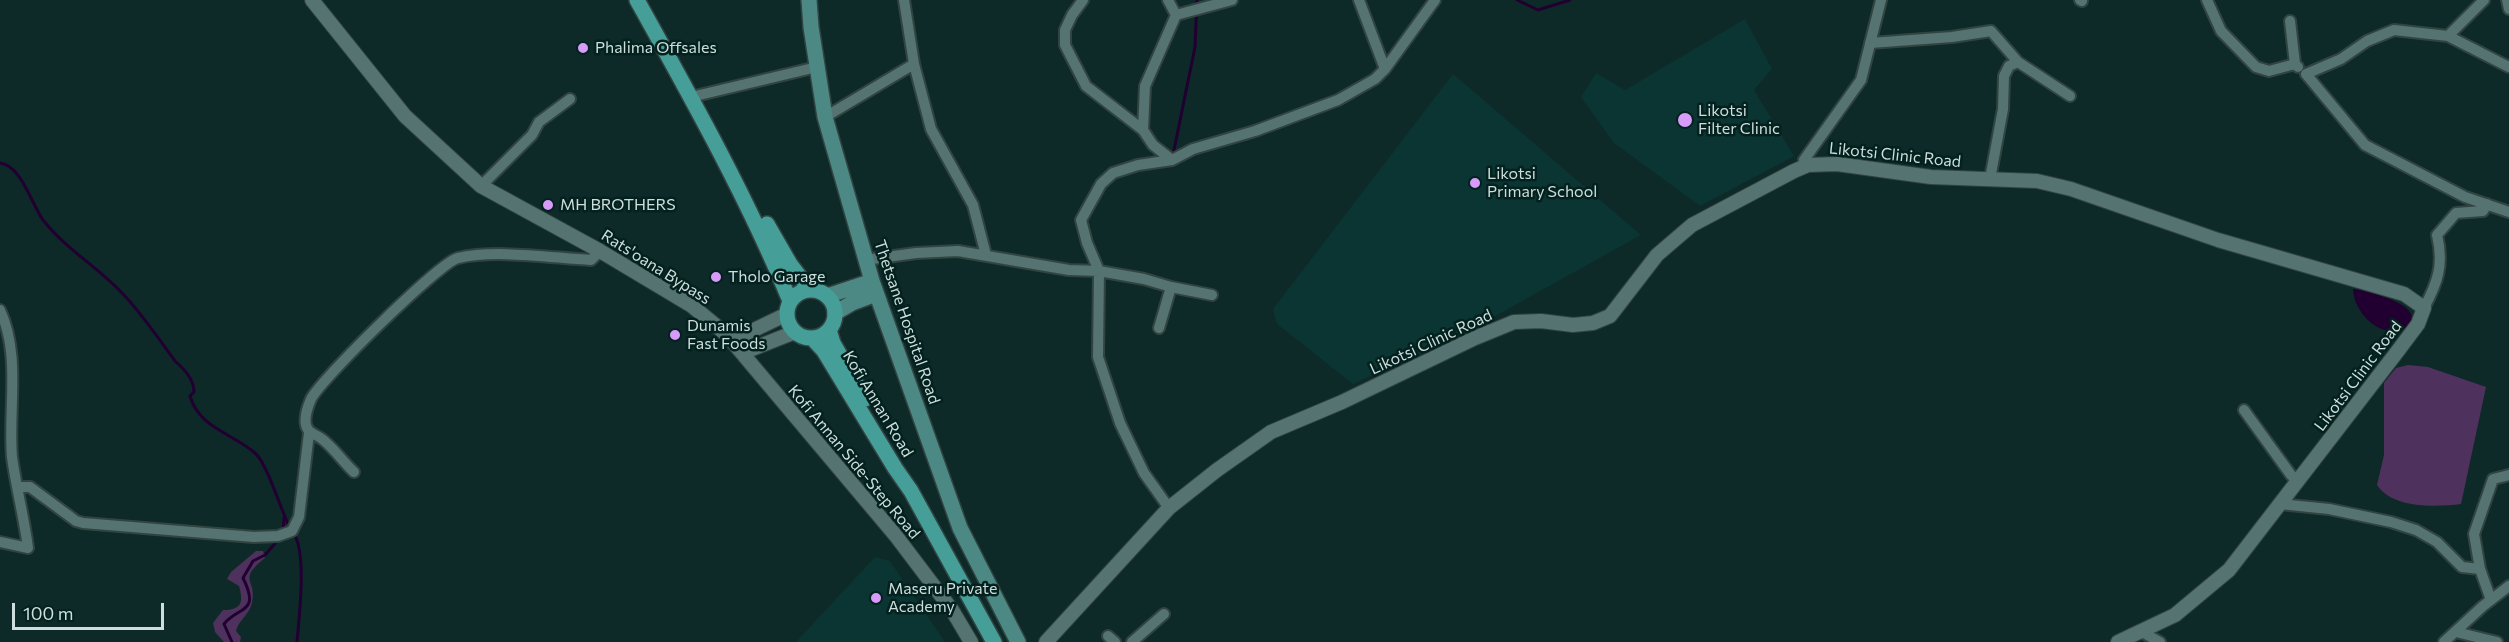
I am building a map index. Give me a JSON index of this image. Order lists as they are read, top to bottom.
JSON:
{
  "streets": {
    "main road": ["Thetsane Hospital Road", "Kofi Annan Road"],
    "street": ["Likotsi Clinic Road", "Rats'oana Bypass", "Kofi Annan Side-Step Road"]
  },
  "crossings": [
    ["Rats'oana Bypass", "Kofi Annan Side-Step Road"]
  ],
  "places": [
    "Phalima Offsales",
    "Likotsi Filter Clinic",
    "Likotsi Primary School",
    "MH BROTHERS",
    "Tholo Garage",
    "Dunamis Fast Foods",
    "Maseru Private Academy"
  ],
  "scale_bar": "100 m"
}
